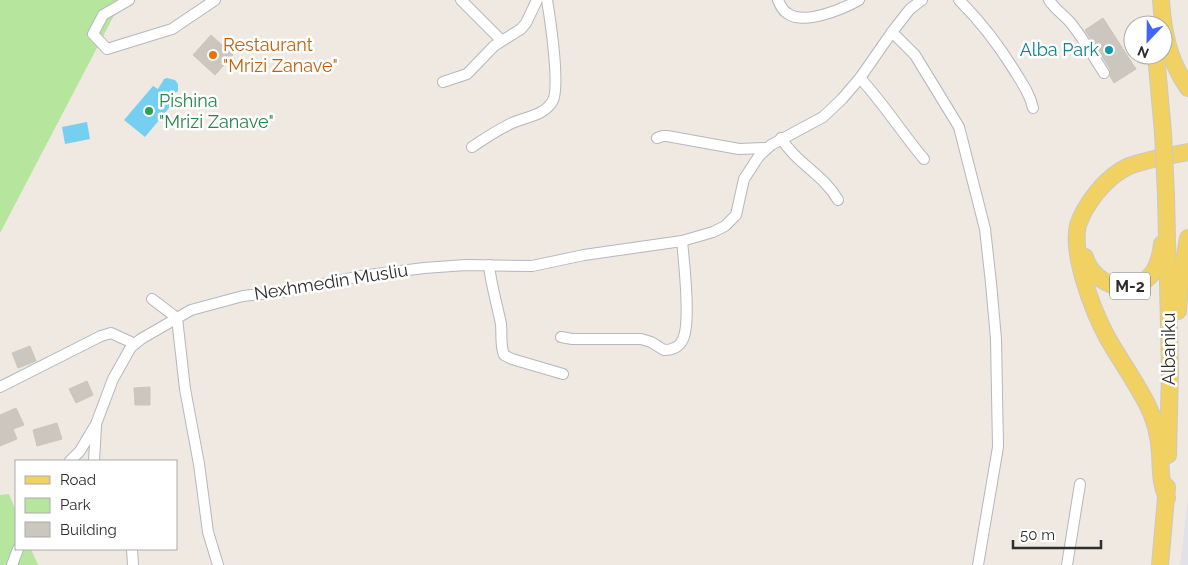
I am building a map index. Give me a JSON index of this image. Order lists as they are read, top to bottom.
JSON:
{
  "streets": {
    "main road": ["M-2", "Albaniku"],
    "street": ["Nexhmedin Musliu"]
  },
  "crossings": [
    ["M-2", "Albaniku"]
  ],
  "places": ["Alba Park", "Restaurant \"Mrizi Zanave\"", "Pishina \"Mrizi Zanave\""],
  "legend": ["Road", "Park", "Building"],
  "scale_bar": "50 m",
  "north": "bottom"
}
